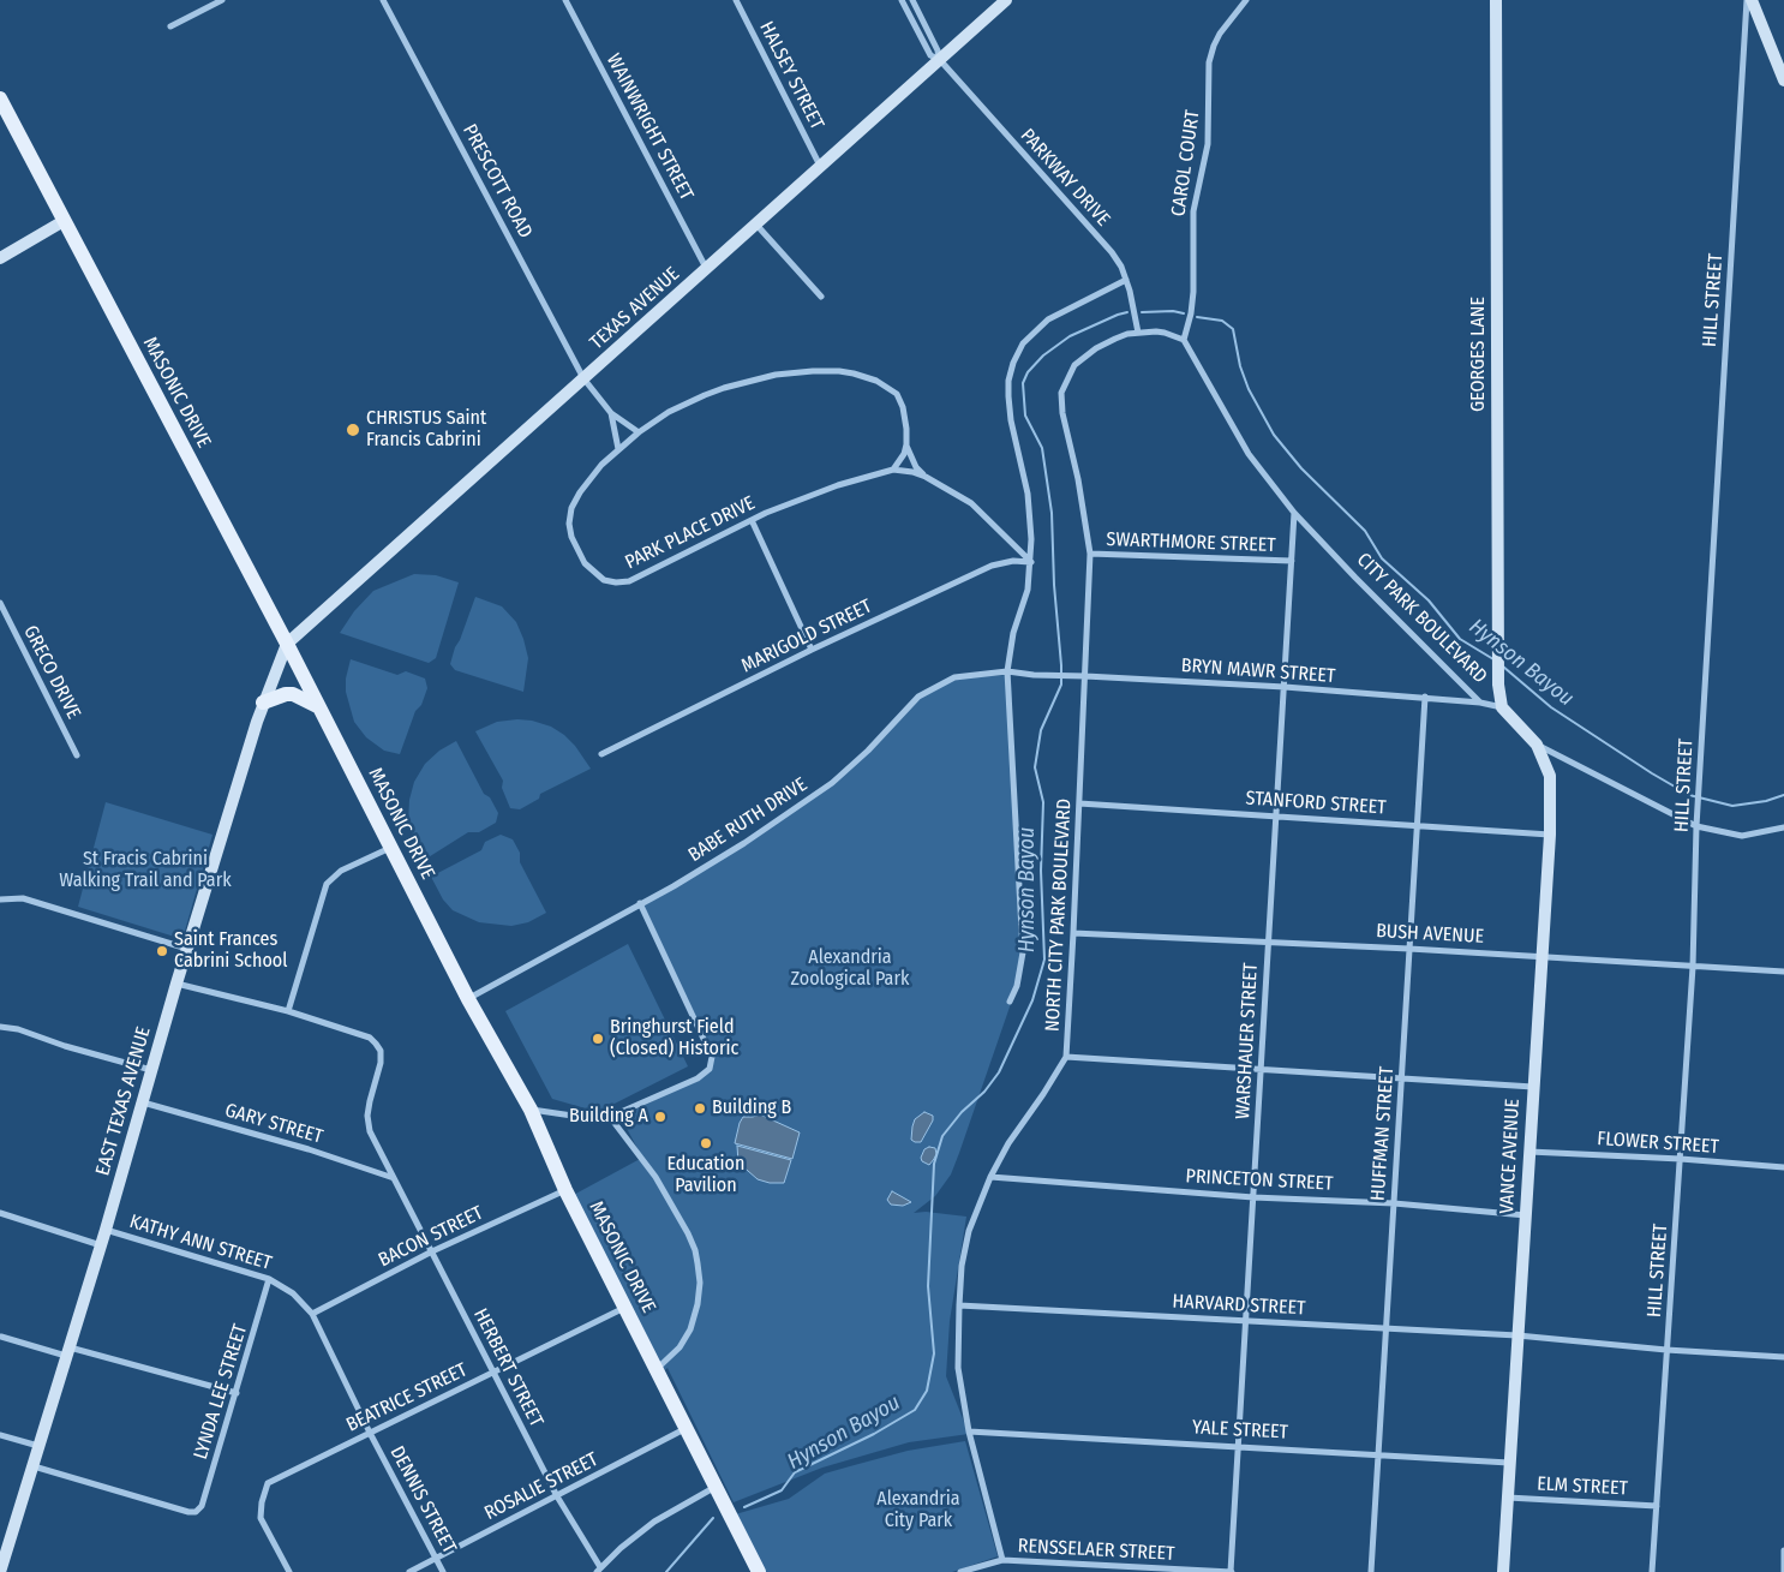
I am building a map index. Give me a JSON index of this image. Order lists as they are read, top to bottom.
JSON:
{
  "streets": {
    "main road": ["MASONIC DRIVE"],
    "street": [
      "HALSEY STREET",
      "WAINWRIGHT STREET",
      "CAROL COURT",
      "PARKWAY DRIVE",
      "PRESCOTT ROAD",
      "HILL STREET",
      "TEXAS AVENUE",
      "GEORGES LANE",
      "PARK PLACE DRIVE",
      "SWARTHMORE STREET",
      "CITY PARK BOULEVARD",
      "MARIGOLD STREET",
      "BRYN MAWR STREET",
      "GRECO DRIVE",
      "STANFORD STREET",
      "BABE RUTH DRIVE",
      "NORTH CITY PARK BOULEVARD",
      "BUSH AVENUE",
      "WARSHAUER STREET",
      "EAST TEXAS AVENUE",
      "GARY STREET",
      "HUFFMAN STREET",
      "FLOWER STREET",
      "VANCE AVENUE",
      "PRINCETON STREET",
      "BACON STREET",
      "KATHY ANN STREET",
      "HARVARD STREET",
      "HERBERT STREET",
      "LYNDA LEE STREET",
      "BEATRICE STREET",
      "YALE STREET",
      "ROSALIE STREET",
      "ELM STREET",
      "DENNIS STREET",
      "RENSSELAER STREET"
    ]
  },
  "crossings": [
    ["HALSEY STREET", "TEXAS AVENUE"],
    ["WAINWRIGHT STREET", "TEXAS AVENUE"],
    ["CAROL COURT", "CITY PARK BOULEVARD"],
    ["CAROL COURT", "NORTH CITY PARK BOULEVARD"],
    ["PARKWAY DRIVE", "TEXAS AVENUE"],
    ["PARKWAY DRIVE", "NORTH CITY PARK BOULEVARD"],
    ["PRESCOTT ROAD", "TEXAS AVENUE"],
    ["HILL STREET", "BUSH AVENUE"],
    ["HILL STREET", "FLOWER STREET"],
    ["HILL STREET", "HARVARD STREET"],
    ["HILL STREET", "ELM STREET"],
    ["TEXAS AVENUE", "MASONIC DRIVE"],
    ["TEXAS AVENUE", "EAST TEXAS AVENUE"],
    ["GEORGES LANE", "CITY PARK BOULEVARD"],
    ["MASONIC DRIVE", "BABE RUTH DRIVE"],
    ["MASONIC DRIVE", "EAST TEXAS AVENUE"],
    ["MASONIC DRIVE", "BACON STREET"],
    ["MASONIC DRIVE", "BEATRICE STREET"],
    ["MASONIC DRIVE", "ROSALIE STREET"],
    ["PARK PLACE DRIVE", "MARIGOLD STREET"],
    ["SWARTHMORE STREET", "NORTH CITY PARK BOULEVARD"],
    ["SWARTHMORE STREET", "WARSHAUER STREET"],
    ["CITY PARK BOULEVARD", "BRYN MAWR STREET"],
    ["CITY PARK BOULEVARD", "NORTH CITY PARK BOULEVARD"],
    ["CITY PARK BOULEVARD", "WARSHAUER STREET"],
    ["BRYN MAWR STREET", "BABE RUTH DRIVE"],
    ["BRYN MAWR STREET", "NORTH CITY PARK BOULEVARD"],
    ["BRYN MAWR STREET", "WARSHAUER STREET"],
    ["BRYN MAWR STREET", "HUFFMAN STREET"],
    ["STANFORD STREET", "NORTH CITY PARK BOULEVARD"],
    ["STANFORD STREET", "WARSHAUER STREET"],
    ["STANFORD STREET", "HUFFMAN STREET"],
    ["STANFORD STREET", "VANCE AVENUE"],
    ["NORTH CITY PARK BOULEVARD", "BUSH AVENUE"],
    ["NORTH CITY PARK BOULEVARD", "PRINCETON STREET"],
    ["NORTH CITY PARK BOULEVARD", "HARVARD STREET"],
    ["NORTH CITY PARK BOULEVARD", "YALE STREET"],
    ["NORTH CITY PARK BOULEVARD", "RENSSELAER STREET"],
    ["BUSH AVENUE", "WARSHAUER STREET"],
    ["BUSH AVENUE", "HUFFMAN STREET"],
    ["BUSH AVENUE", "VANCE AVENUE"],
    ["WARSHAUER STREET", "PRINCETON STREET"],
    ["WARSHAUER STREET", "HARVARD STREET"],
    ["WARSHAUER STREET", "YALE STREET"],
    ["WARSHAUER STREET", "RENSSELAER STREET"],
    ["EAST TEXAS AVENUE", "GARY STREET"],
    ["EAST TEXAS AVENUE", "KATHY ANN STREET"],
    ["EAST TEXAS AVENUE", "LYNDA LEE STREET"],
    ["GARY STREET", "HERBERT STREET"],
    ["HUFFMAN STREET", "PRINCETON STREET"],
    ["HUFFMAN STREET", "HARVARD STREET"],
    ["HUFFMAN STREET", "YALE STREET"],
    ["FLOWER STREET", "VANCE AVENUE"],
    ["VANCE AVENUE", "PRINCETON STREET"],
    ["VANCE AVENUE", "HARVARD STREET"],
    ["VANCE AVENUE", "YALE STREET"],
    ["VANCE AVENUE", "ELM STREET"],
    ["BACON STREET", "KATHY ANN STREET"],
    ["BACON STREET", "HERBERT STREET"],
    ["BACON STREET", "DENNIS STREET"],
    ["KATHY ANN STREET", "LYNDA LEE STREET"],
    ["KATHY ANN STREET", "DENNIS STREET"],
    ["HERBERT STREET", "BEATRICE STREET"],
    ["HERBERT STREET", "ROSALIE STREET"],
    ["BEATRICE STREET", "DENNIS STREET"],
    ["ROSALIE STREET", "DENNIS STREET"]
  ],
  "water": ["Hynson Bayou"],
  "parks": ["St Fracis Cabrini Walking Trail and Park", "Alexandria Zoological Park", "Alexandria City Park"],
  "places": [
    "CHRISTUS Saint Francis Cabrini",
    "Saint Frances Cabrini School",
    "Bringhurst Field (Closed) Historic",
    "Building B",
    "Building A",
    "Education Pavilion"
  ]
}
